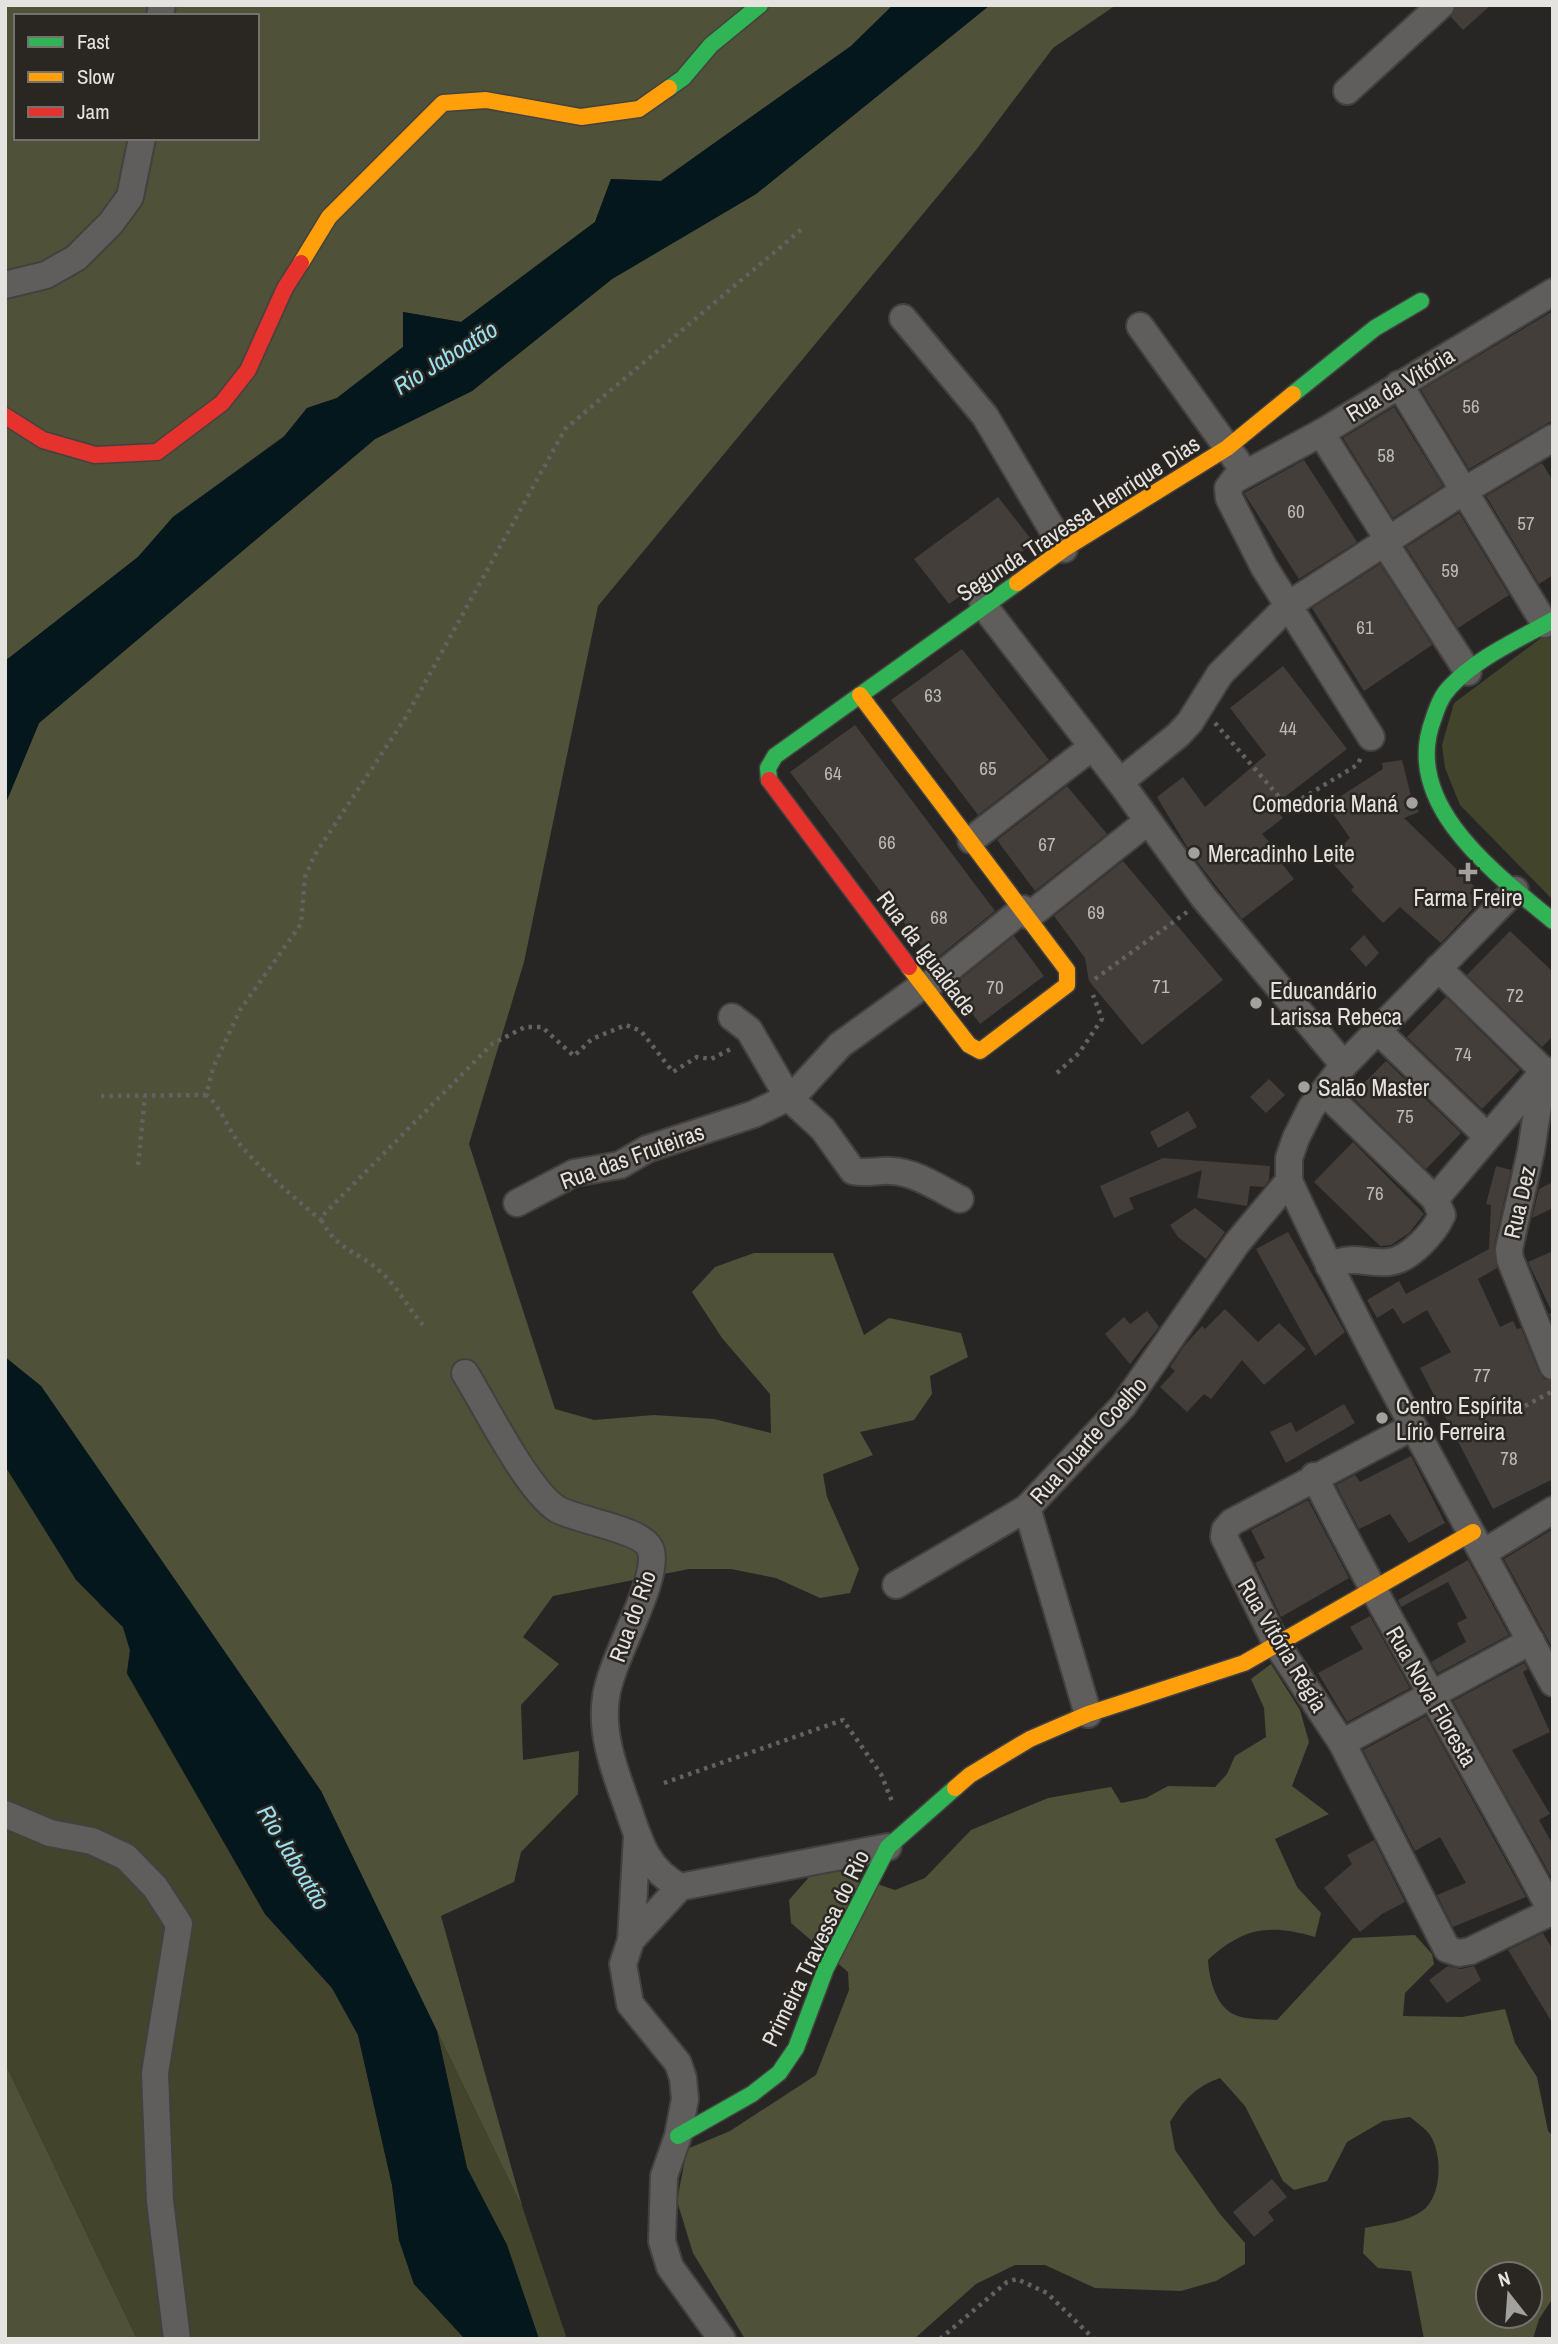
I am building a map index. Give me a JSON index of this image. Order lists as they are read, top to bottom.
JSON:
{
  "streets": {
    "street": [
      "Rua da Vitória",
      "Segunda Travessa Henrique Dias",
      "Rua da Igualdade",
      "Rua das Fruteiras",
      "Rua Dez",
      "Rua Duarte Coelho",
      "Rua do Rio",
      "Rua Vitória Régia",
      "Rua Nova Floresta",
      "Primeira Travessa do Rio"
    ]
  },
  "crossings": [
    ["Segunda Travessa Henrique Dias", "Rua da Igualdade"],
    ["Rua da Igualdade", "Rua das Fruteiras"],
    ["Rua Vitória Régia", "Rua Nova Floresta"]
  ],
  "water": ["Rio Jaboatão"],
  "places": {
    "other": [
      "Comedoria Maná",
      "Mercadinho Leite",
      "Educandário Larissa Rebeca",
      "Salão Master",
      "Centro Espírita Lírio Ferreira"
    ],
    "health": ["Farma Freire"]
  },
  "house_numbers": [
    "56",
    "58",
    "60",
    "57",
    "59",
    "61",
    "63",
    "44",
    "65",
    "64",
    "66",
    "67",
    "69",
    "68",
    "71",
    "70",
    "72",
    "74",
    "75",
    "76",
    "77",
    "78"
  ],
  "legend": ["Fast", "Slow", "Jam"],
  "north": "top"
}
